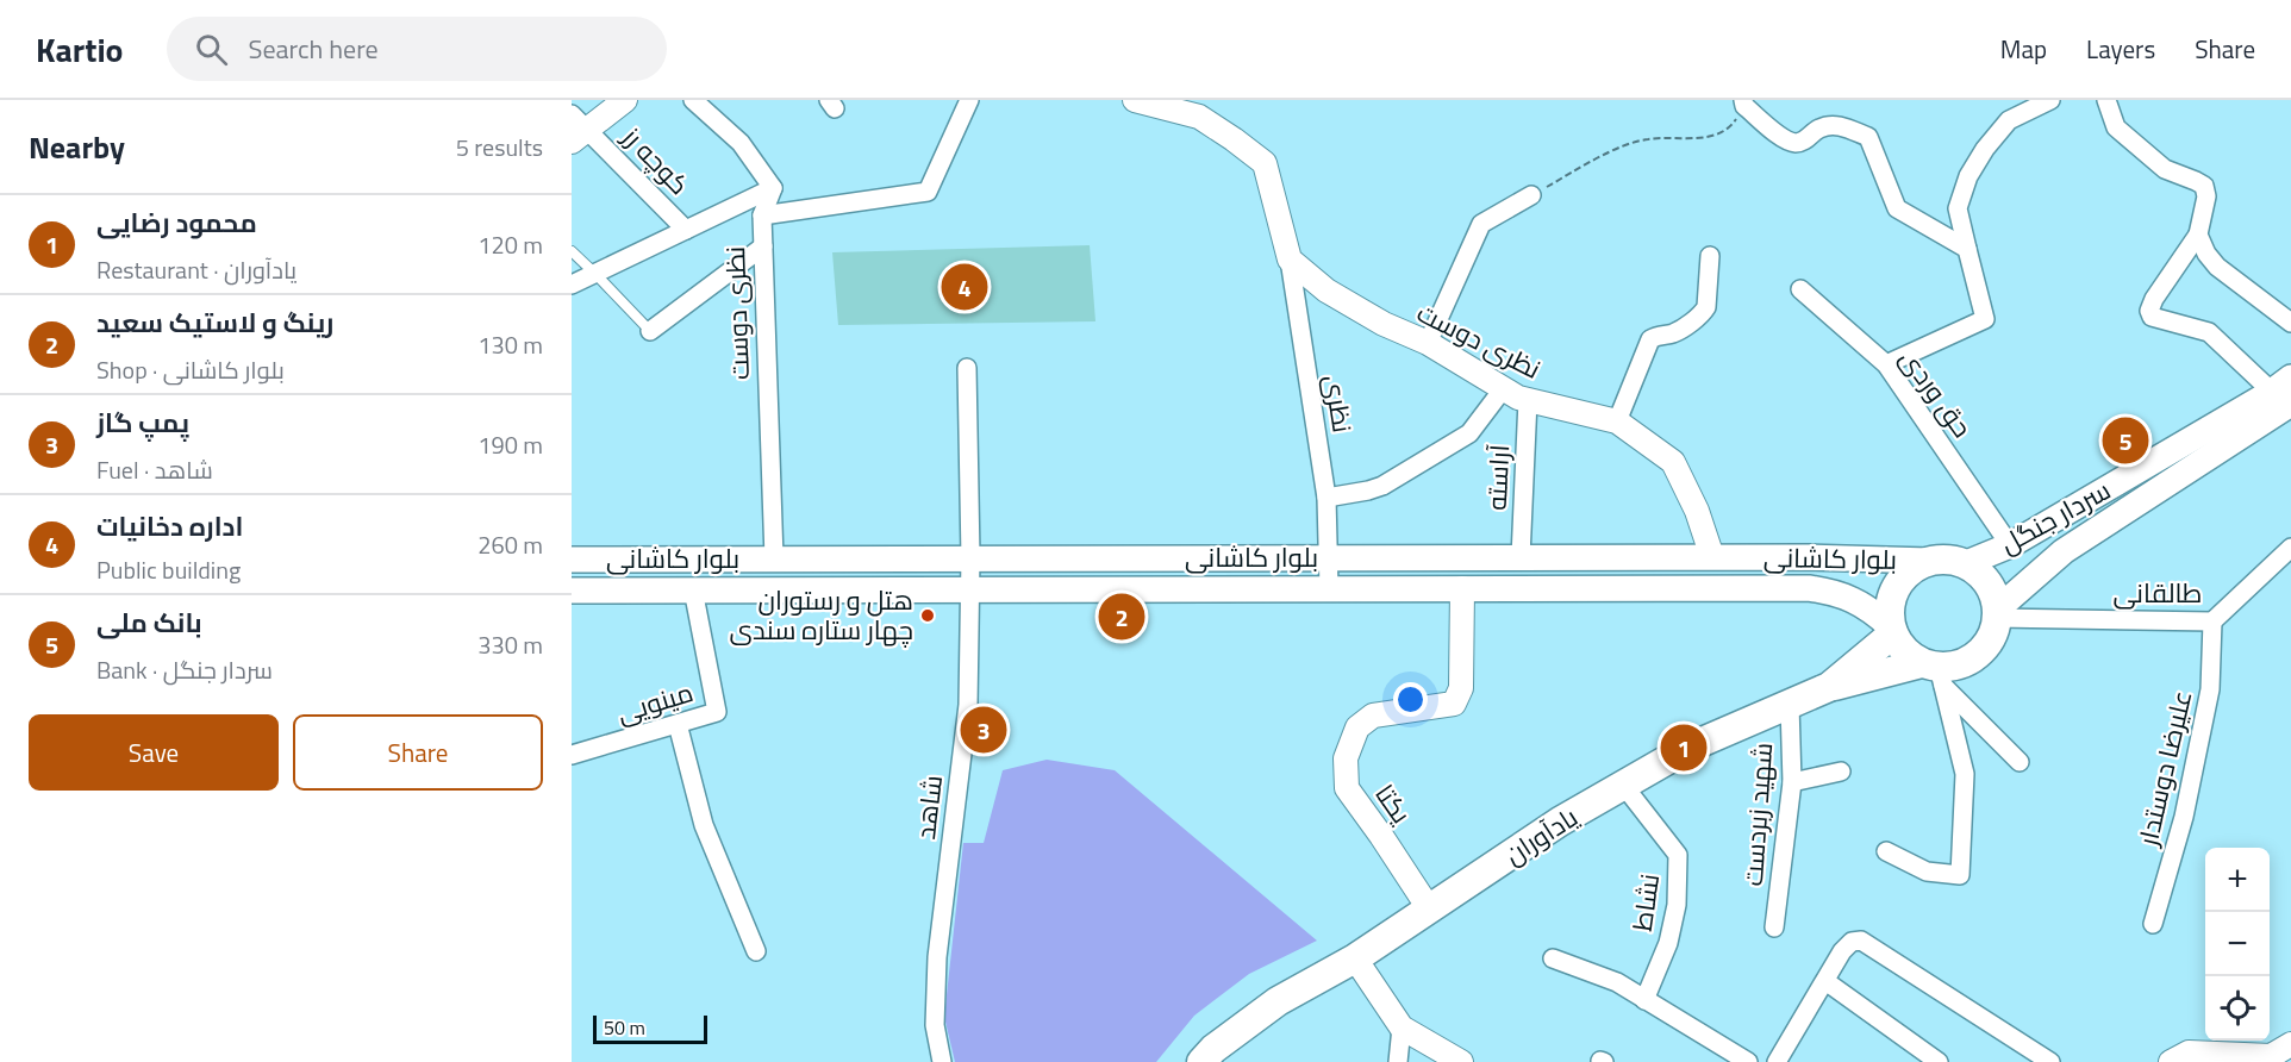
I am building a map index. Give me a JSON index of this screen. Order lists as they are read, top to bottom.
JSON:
{
  "streets": {
    "main road": ["سردار جنگل", "بلوار کاشانی", "یادآوران"],
    "street": [
      "کوچه رز",
      "نظری دوست",
      "حق وردی",
      "نظری",
      "آراسته",
      "طالقانی",
      "مینویی",
      "علیرضا دوستدار",
      "یکتا",
      "شاهد",
      "شهید زبردست",
      "نشاط"
    ]
  },
  "crossings": [
    ["نظری دوست", "نظری"],
    ["نظری دوست", "آراسته"],
    ["نظری دوست", "بلوار کاشانی"],
    ["حق وردی", "سردار جنگل"],
    ["نظری", "بلوار کاشانی"],
    ["آراسته", "بلوار کاشانی"],
    ["سردار جنگل", "بلوار کاشانی"],
    ["سردار جنگل", "طالقانی"],
    ["سردار جنگل", "یادآوران"],
    ["بلوار کاشانی", "طالقانی"],
    ["بلوار کاشانی", "مینویی"],
    ["بلوار کاشانی", "یکتا"],
    ["بلوار کاشانی", "شاهد"],
    ["بلوار کاشانی", "یادآوران"],
    ["طالقانی", "علیرضا دوستدار"],
    ["طالقانی", "یادآوران"],
    ["یکتا", "یادآوران"],
    ["شهید زبردست", "یادآوران"],
    ["یادآوران", "نشاط"]
  ],
  "places": ["هتل و رستوران چهار ستاره سندی"],
  "scale_bar": "50 m",
  "page": {
    "header": "Kartio",
    "search": "Search here",
    "nav": ["Map", "Layers", "Share"],
    "heading": ["Nearby", "5 results"],
    "list": [
      {
        "mark": "1",
        "name": "محمود رضایی",
        "note": "Restaurant · یادآوران",
        "value": "120 m"
      },
      {
        "mark": "2",
        "name": "رینگ و لاستیک سعید",
        "note": "Shop · بلوار کاشانی",
        "value": "130 m"
      },
      {
        "mark": "3",
        "name": "پمپ گاز",
        "note": "Fuel · شاهد",
        "value": "190 m"
      },
      {
        "mark": "4",
        "name": "اداره دخانیات",
        "note": "Public building",
        "value": "260 m"
      },
      {
        "mark": "5",
        "name": "بانک ملی",
        "note": "Bank · سردار جنگل",
        "value": "330 m"
      }
    ],
    "pins": [
      "4",
      "5",
      "2",
      "3",
      "1"
    ],
    "buttons": ["Save", "Share"],
    "map_buttons": ["+", "−"],
    "scale": "50 m"
  }
}
